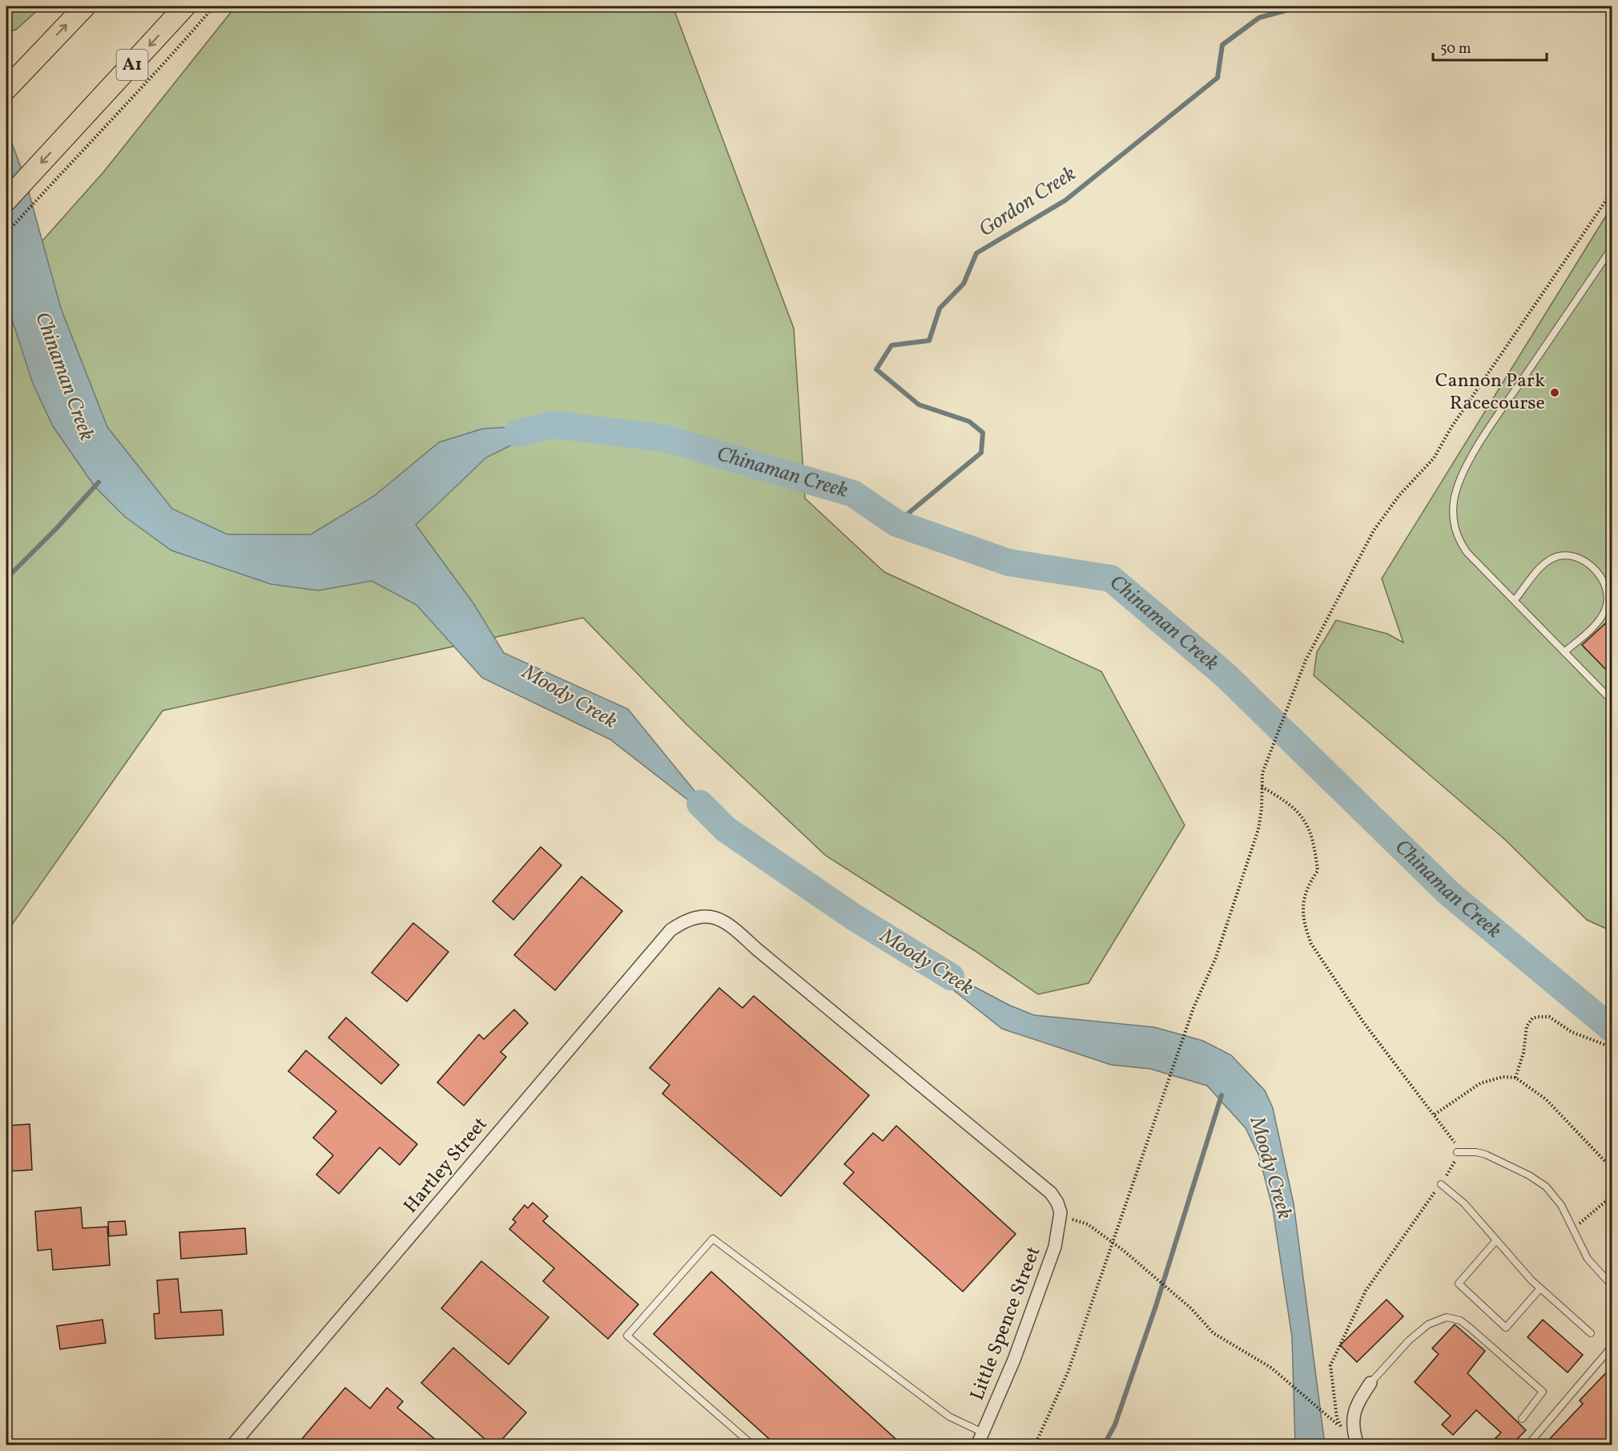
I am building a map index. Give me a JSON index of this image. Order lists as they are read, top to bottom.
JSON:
{
  "streets": {
    "highway": ["A1"],
    "street": ["Hartley Street", "Little Spence Street"]
  },
  "crossings": [
    ["Hartley Street", "Little Spence Street"]
  ],
  "water": ["Gordon Creek", "Chinaman Creek", "Moody Creek"],
  "places": ["Cannon Park Racecourse"],
  "scale_bar": "50 m"
}
